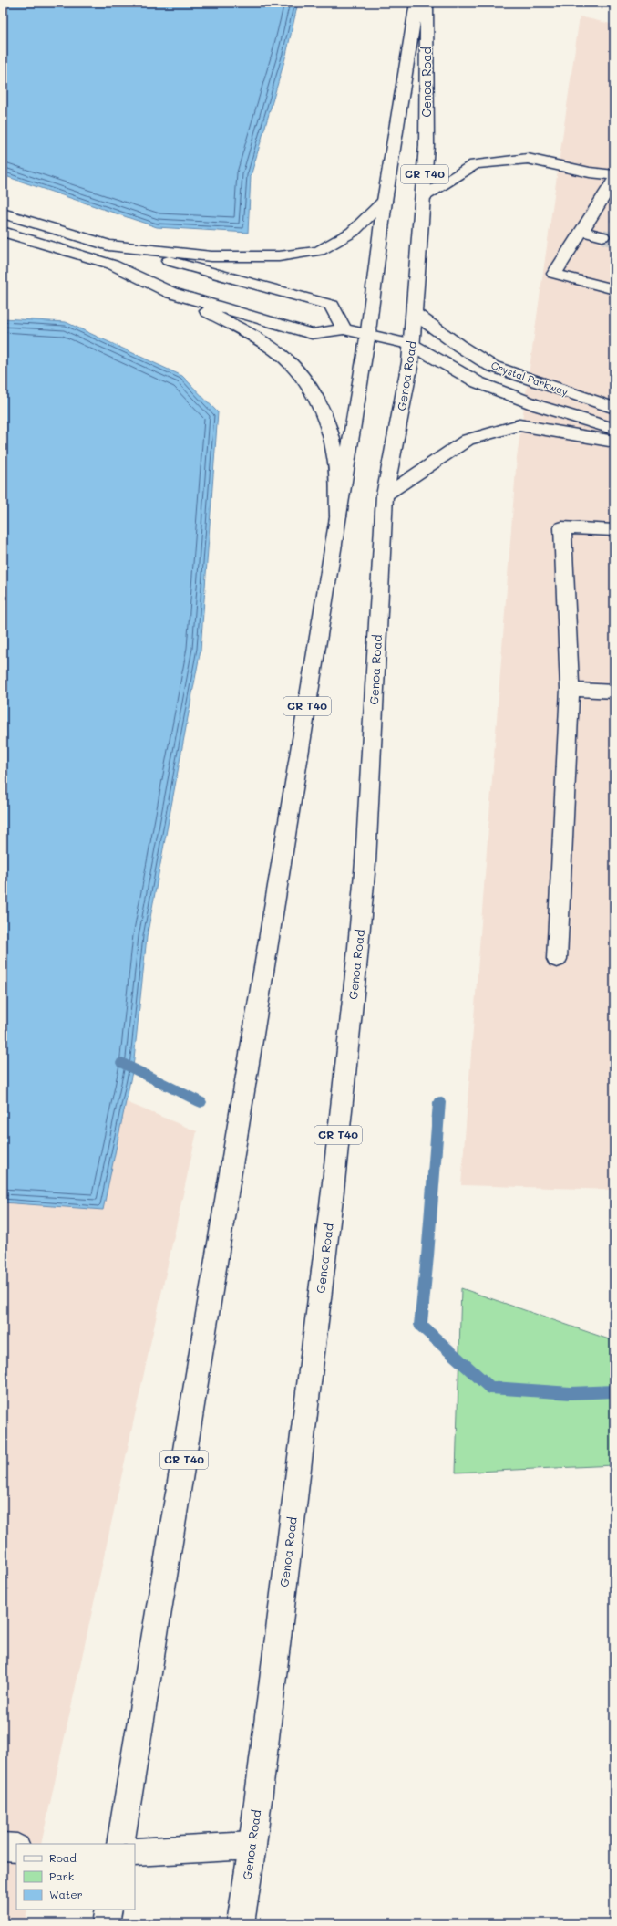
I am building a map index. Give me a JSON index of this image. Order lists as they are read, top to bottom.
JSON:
{
  "streets": {
    "main road": ["Genoa Road", "CR T40", "Crystal Parkway"]
  },
  "crossings": [
    ["Genoa Road", "Crystal Parkway"]
  ],
  "legend": ["Road", "Park", "Water"]
}
